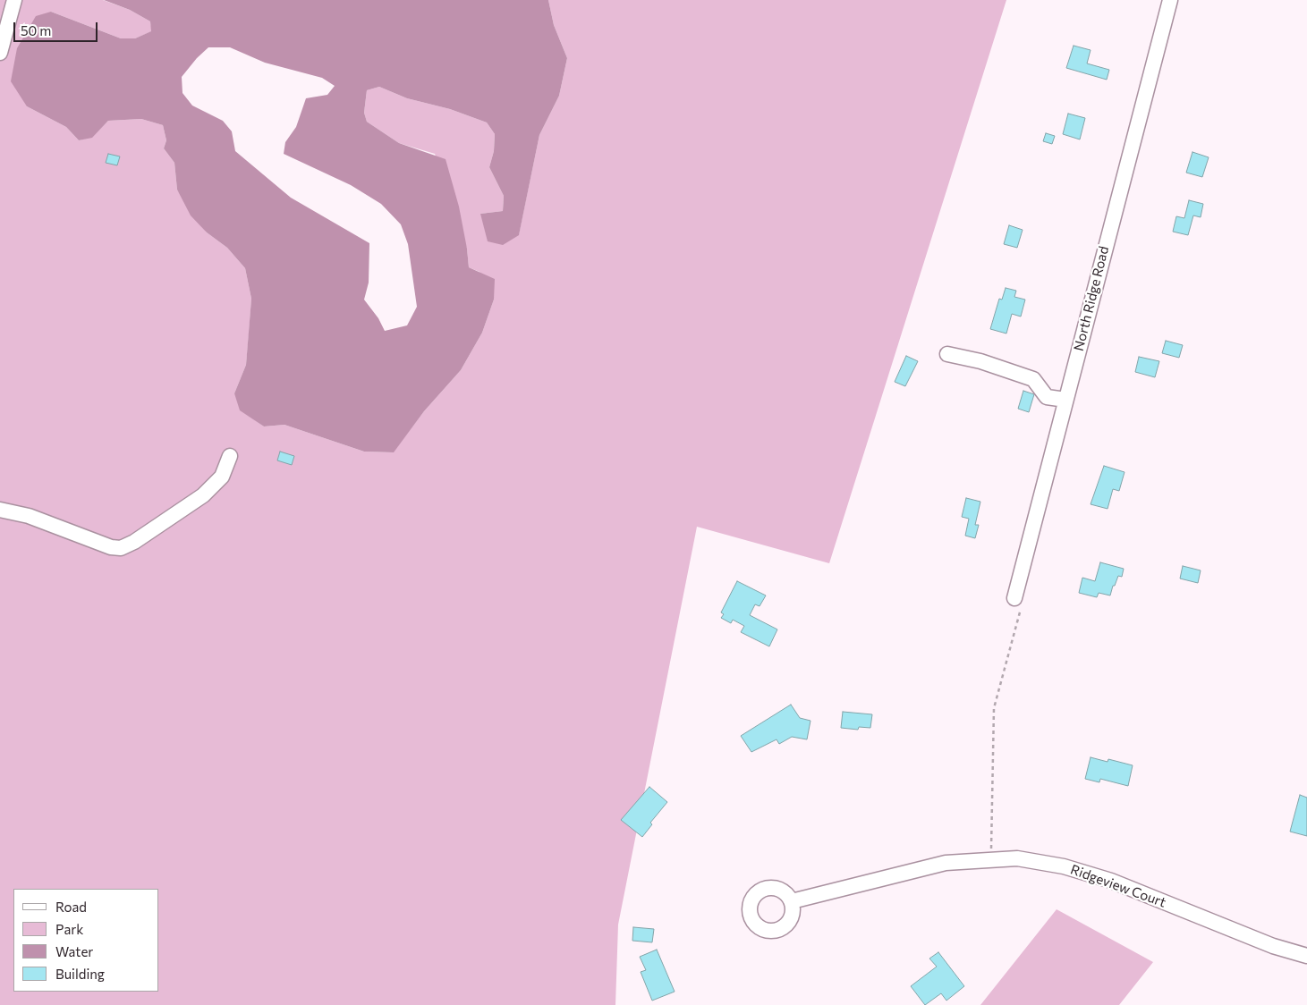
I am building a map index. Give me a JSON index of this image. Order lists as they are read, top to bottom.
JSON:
{
  "streets": {
    "street": ["North Ridge Road", "Ridgeview Court"]
  },
  "legend": [
    "Road",
    "Park",
    "Water",
    "Building"
  ],
  "scale_bar": "50 m"
}
